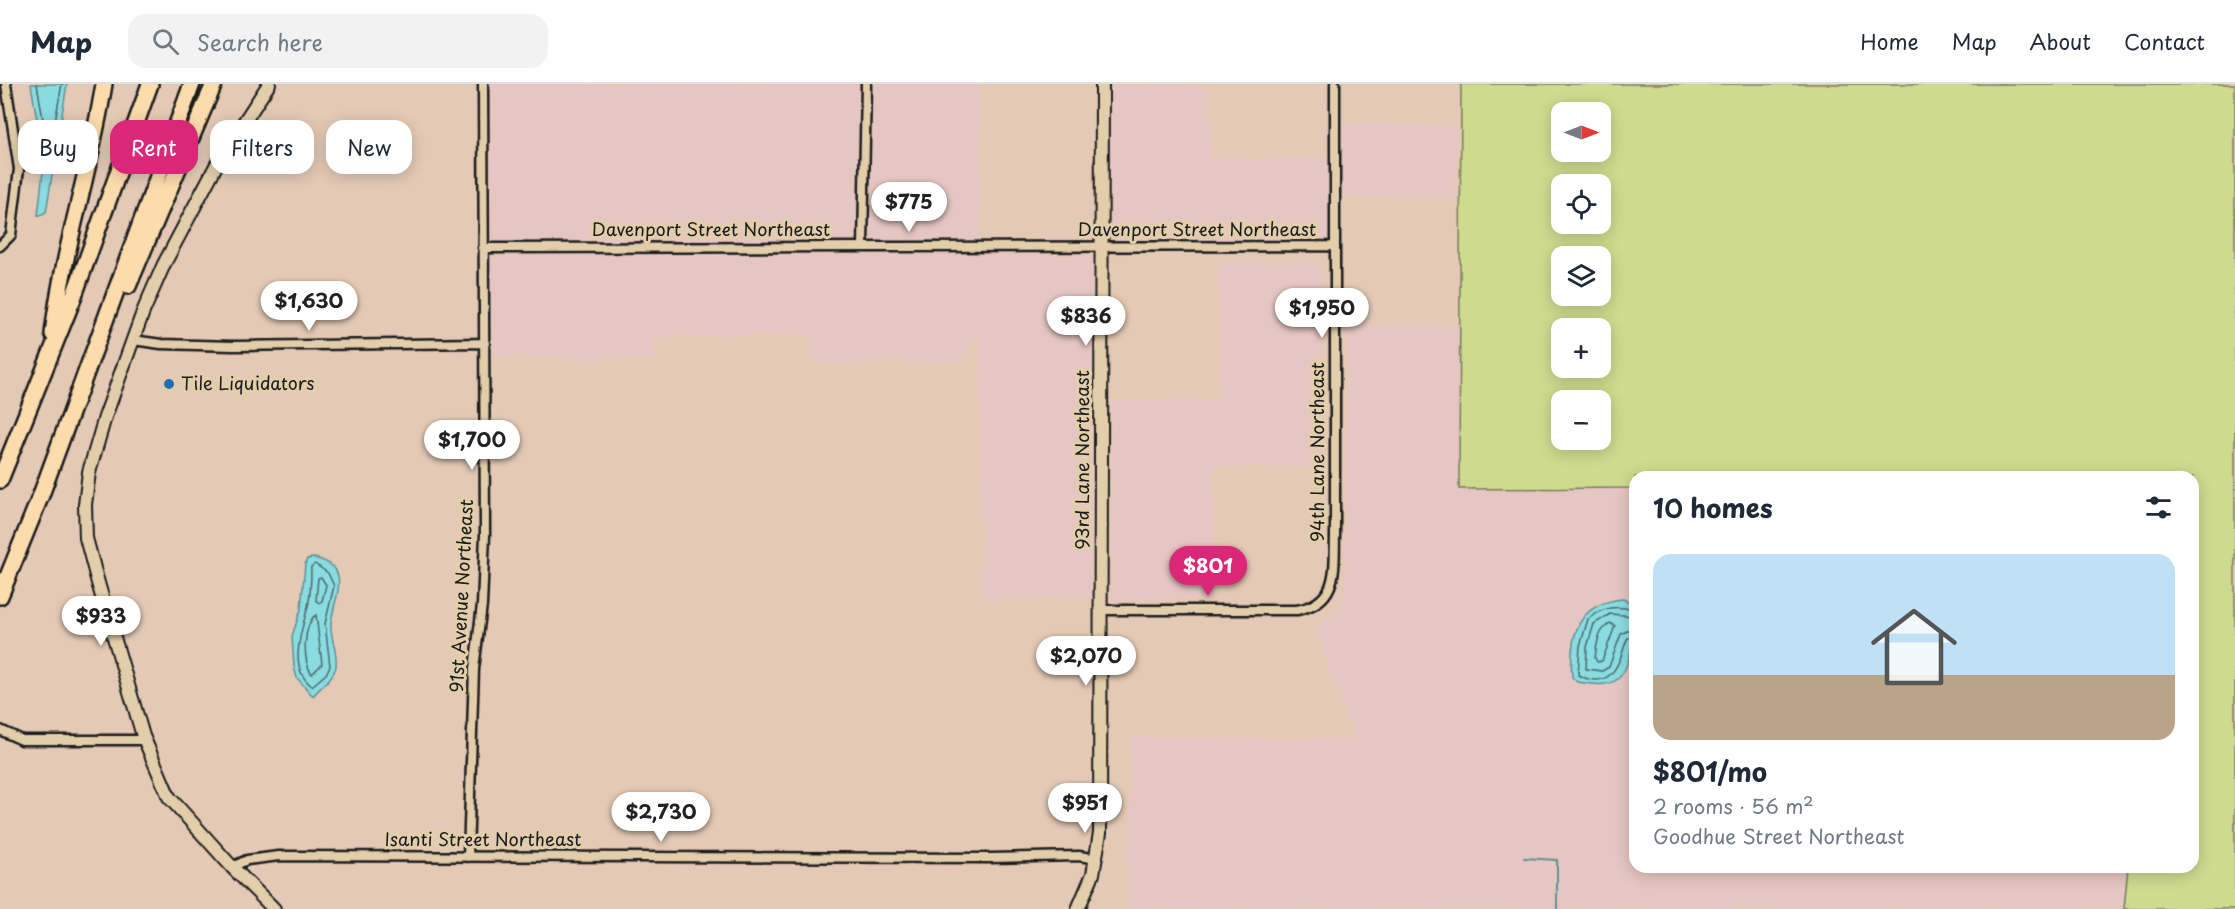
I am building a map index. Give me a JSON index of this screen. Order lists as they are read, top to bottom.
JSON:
{
  "streets": {
    "street": [
      "Davenport Street Northeast",
      "94th Lane Northeast",
      "93rd Lane Northeast",
      "91st Avenue Northeast",
      "Isanti Street Northeast"
    ]
  },
  "crossings": [
    ["Davenport Street Northeast", "94th Lane Northeast"],
    ["Davenport Street Northeast", "93rd Lane Northeast"],
    ["Davenport Street Northeast", "91st Avenue Northeast"],
    ["94th Lane Northeast", "93rd Lane Northeast"],
    ["93rd Lane Northeast", "Isanti Street Northeast"],
    ["91st Avenue Northeast", "Isanti Street Northeast"]
  ],
  "places": ["Tile Liquidators"],
  "north": "right",
  "page": {
    "header": "Map",
    "search": "Search here",
    "nav": [
      "Home",
      "Map",
      "About",
      "Contact"
    ],
    "map_buttons": ["+", "−"],
    "chip": [
      "Buy",
      "Rent",
      "Filters",
      "New"
    ],
    "price": [
      "$775",
      "$1,630",
      "$1,950",
      "$836",
      "$1,700",
      "$801",
      "$933",
      "$2,070",
      "$951",
      "$2,730"
    ],
    "heading": "10 homes",
    "list": [
      {
        "name": "$801/mo",
        "note": "2 rooms · 56 m² · Goodhue Street Northeast"
      }
    ]
  }
}
